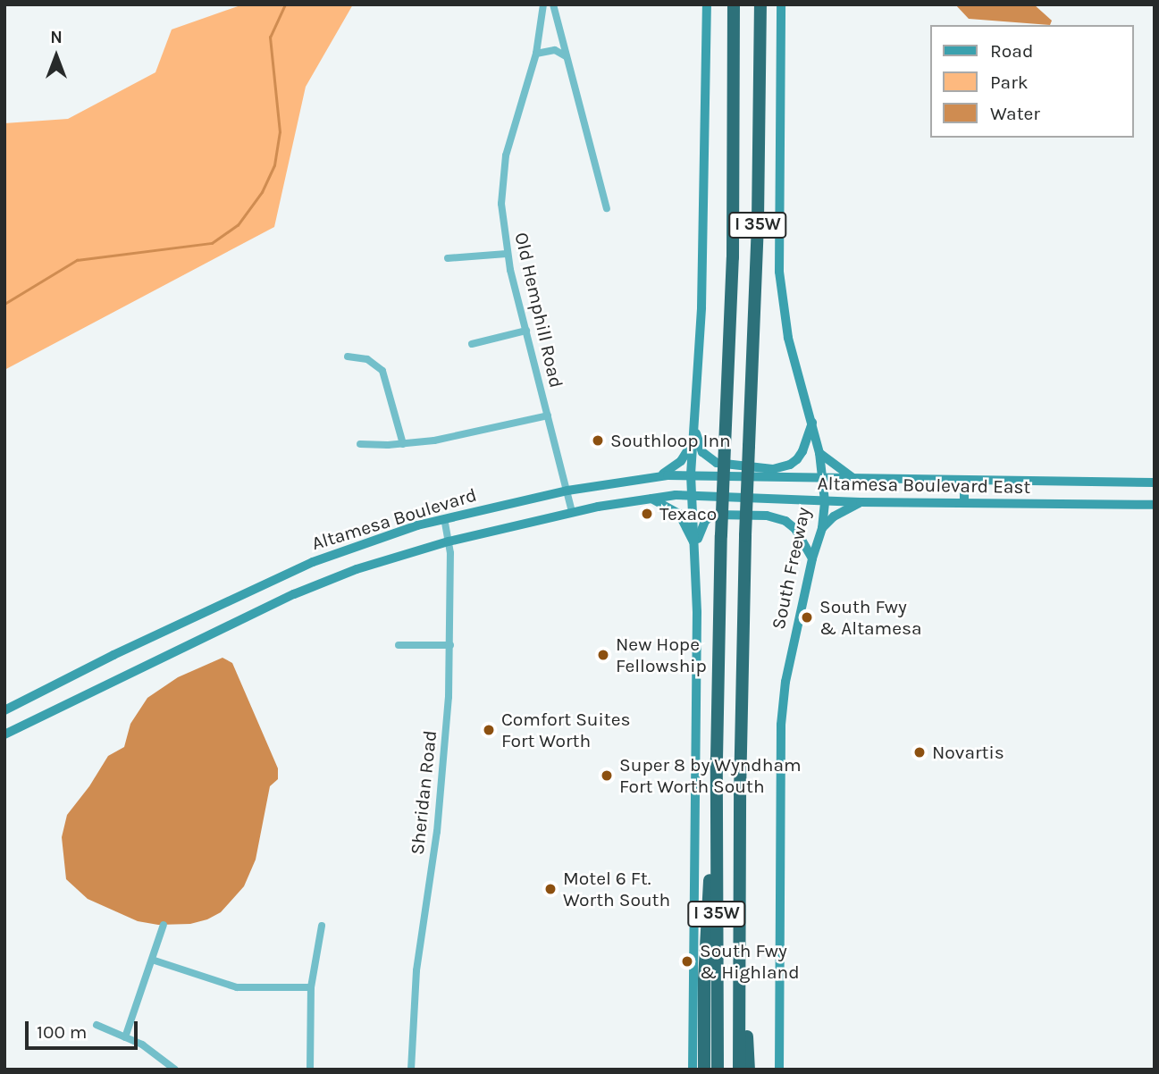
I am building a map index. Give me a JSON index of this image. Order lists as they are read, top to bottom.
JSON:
{
  "streets": {
    "highway": ["I 35W", "South Freeway"],
    "main road": ["Altamesa Boulevard East", "Altamesa Boulevard"],
    "street": ["Old Hemphill Road", "Sheridan Road"]
  },
  "crossings": [
    ["Old Hemphill Road", "Altamesa Boulevard"],
    ["Altamesa Boulevard East", "Altamesa Boulevard"],
    ["Altamesa Boulevard East", "South Freeway"],
    ["Altamesa Boulevard", "South Freeway"],
    ["Altamesa Boulevard", "Sheridan Road"]
  ],
  "places": [
    "Southloop Inn",
    "Texaco",
    "South Fwy & Altamesa",
    "New Hope Fellowship",
    "Comfort Suites Fort Worth",
    "Novartis",
    "Super 8 by Wyndham Fort Worth South",
    "Motel 6 Ft. Worth South",
    "South Fwy & Highland"
  ],
  "legend": ["Road", "Park", "Water"],
  "scale_bar": "100 m",
  "north": "top"
}
